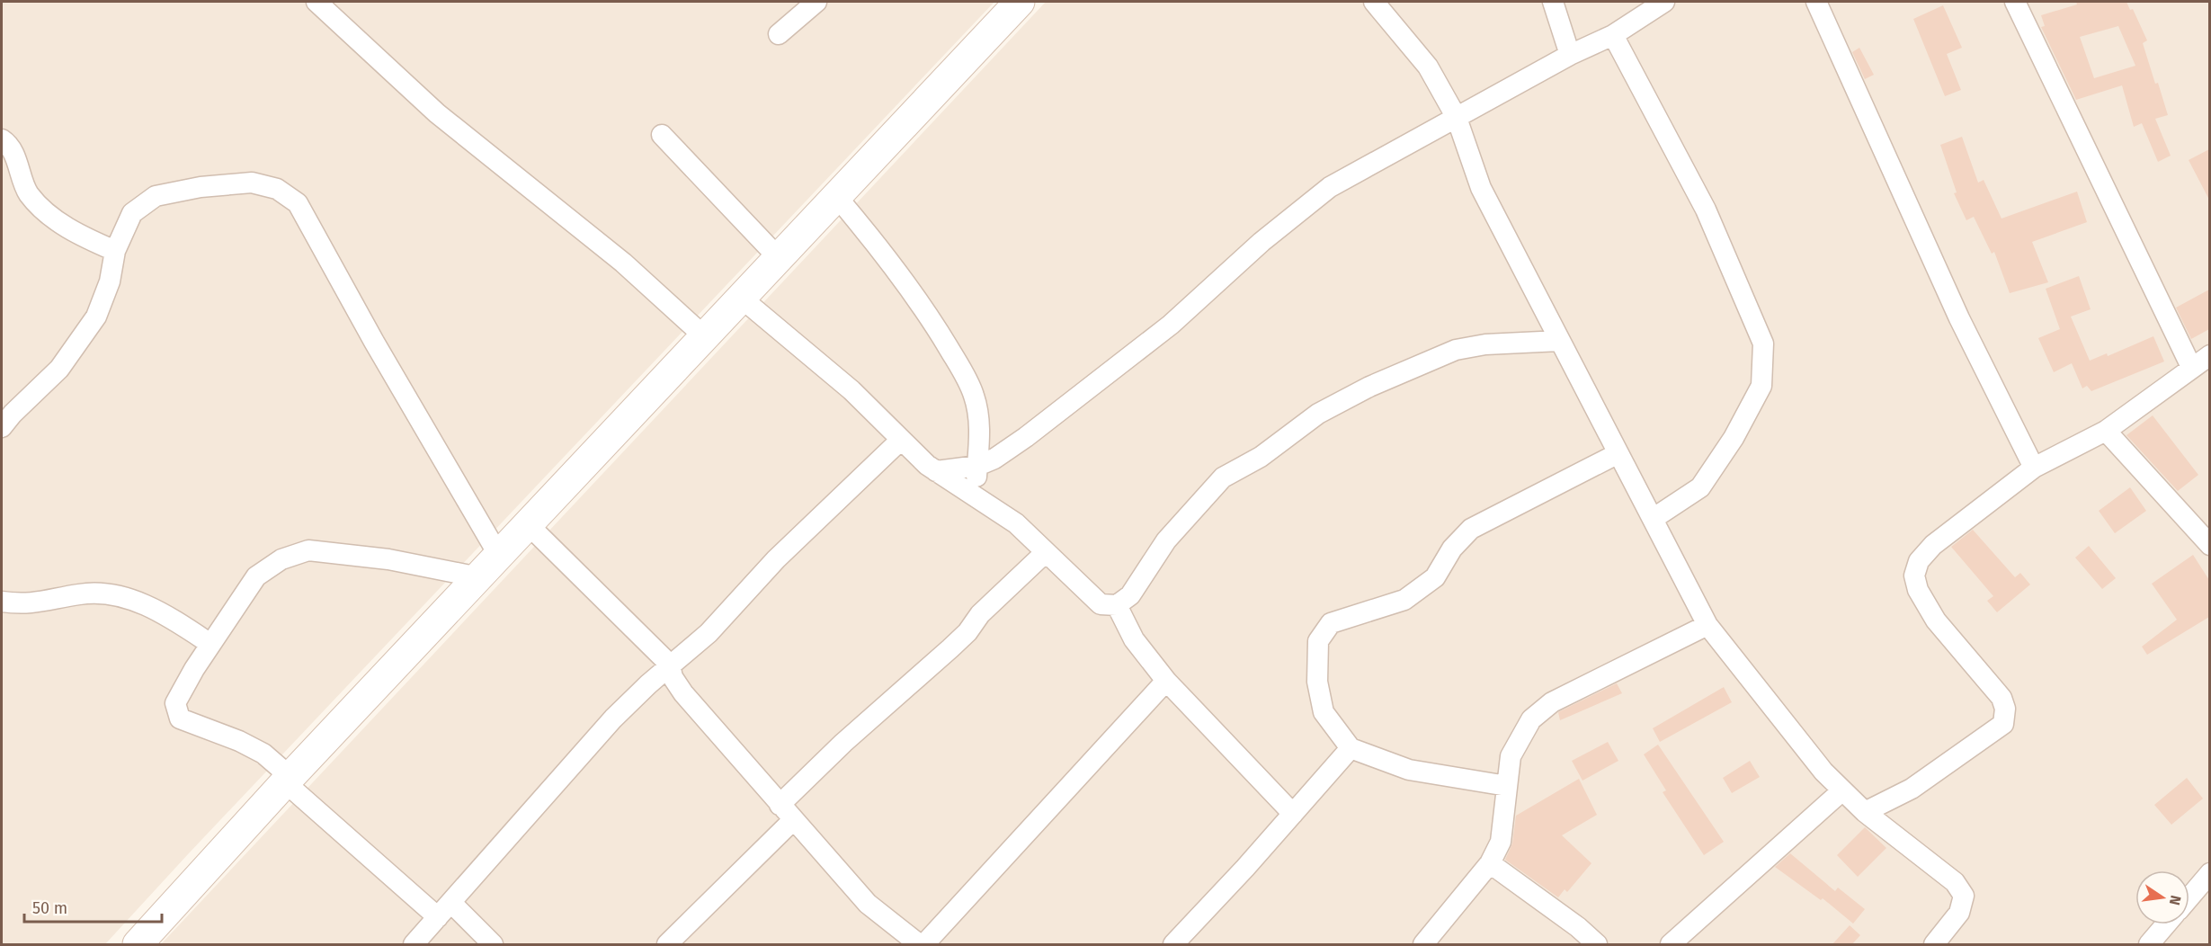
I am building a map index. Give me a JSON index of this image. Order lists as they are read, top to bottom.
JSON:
{
  "scale_bar": "50 m",
  "north": "right"
}
